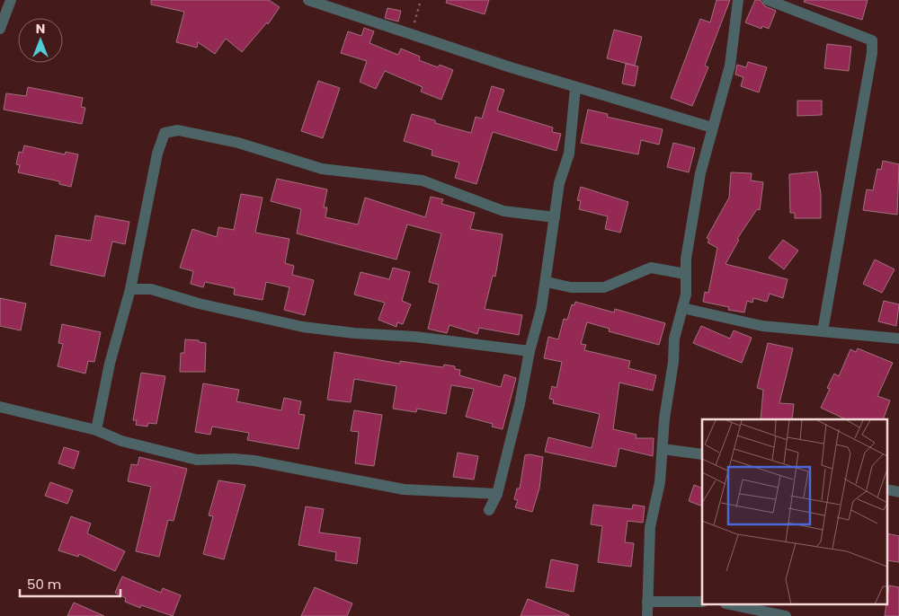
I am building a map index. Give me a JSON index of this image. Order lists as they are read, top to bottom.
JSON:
{
  "scale_bar": "50 m",
  "north": "top"
}
